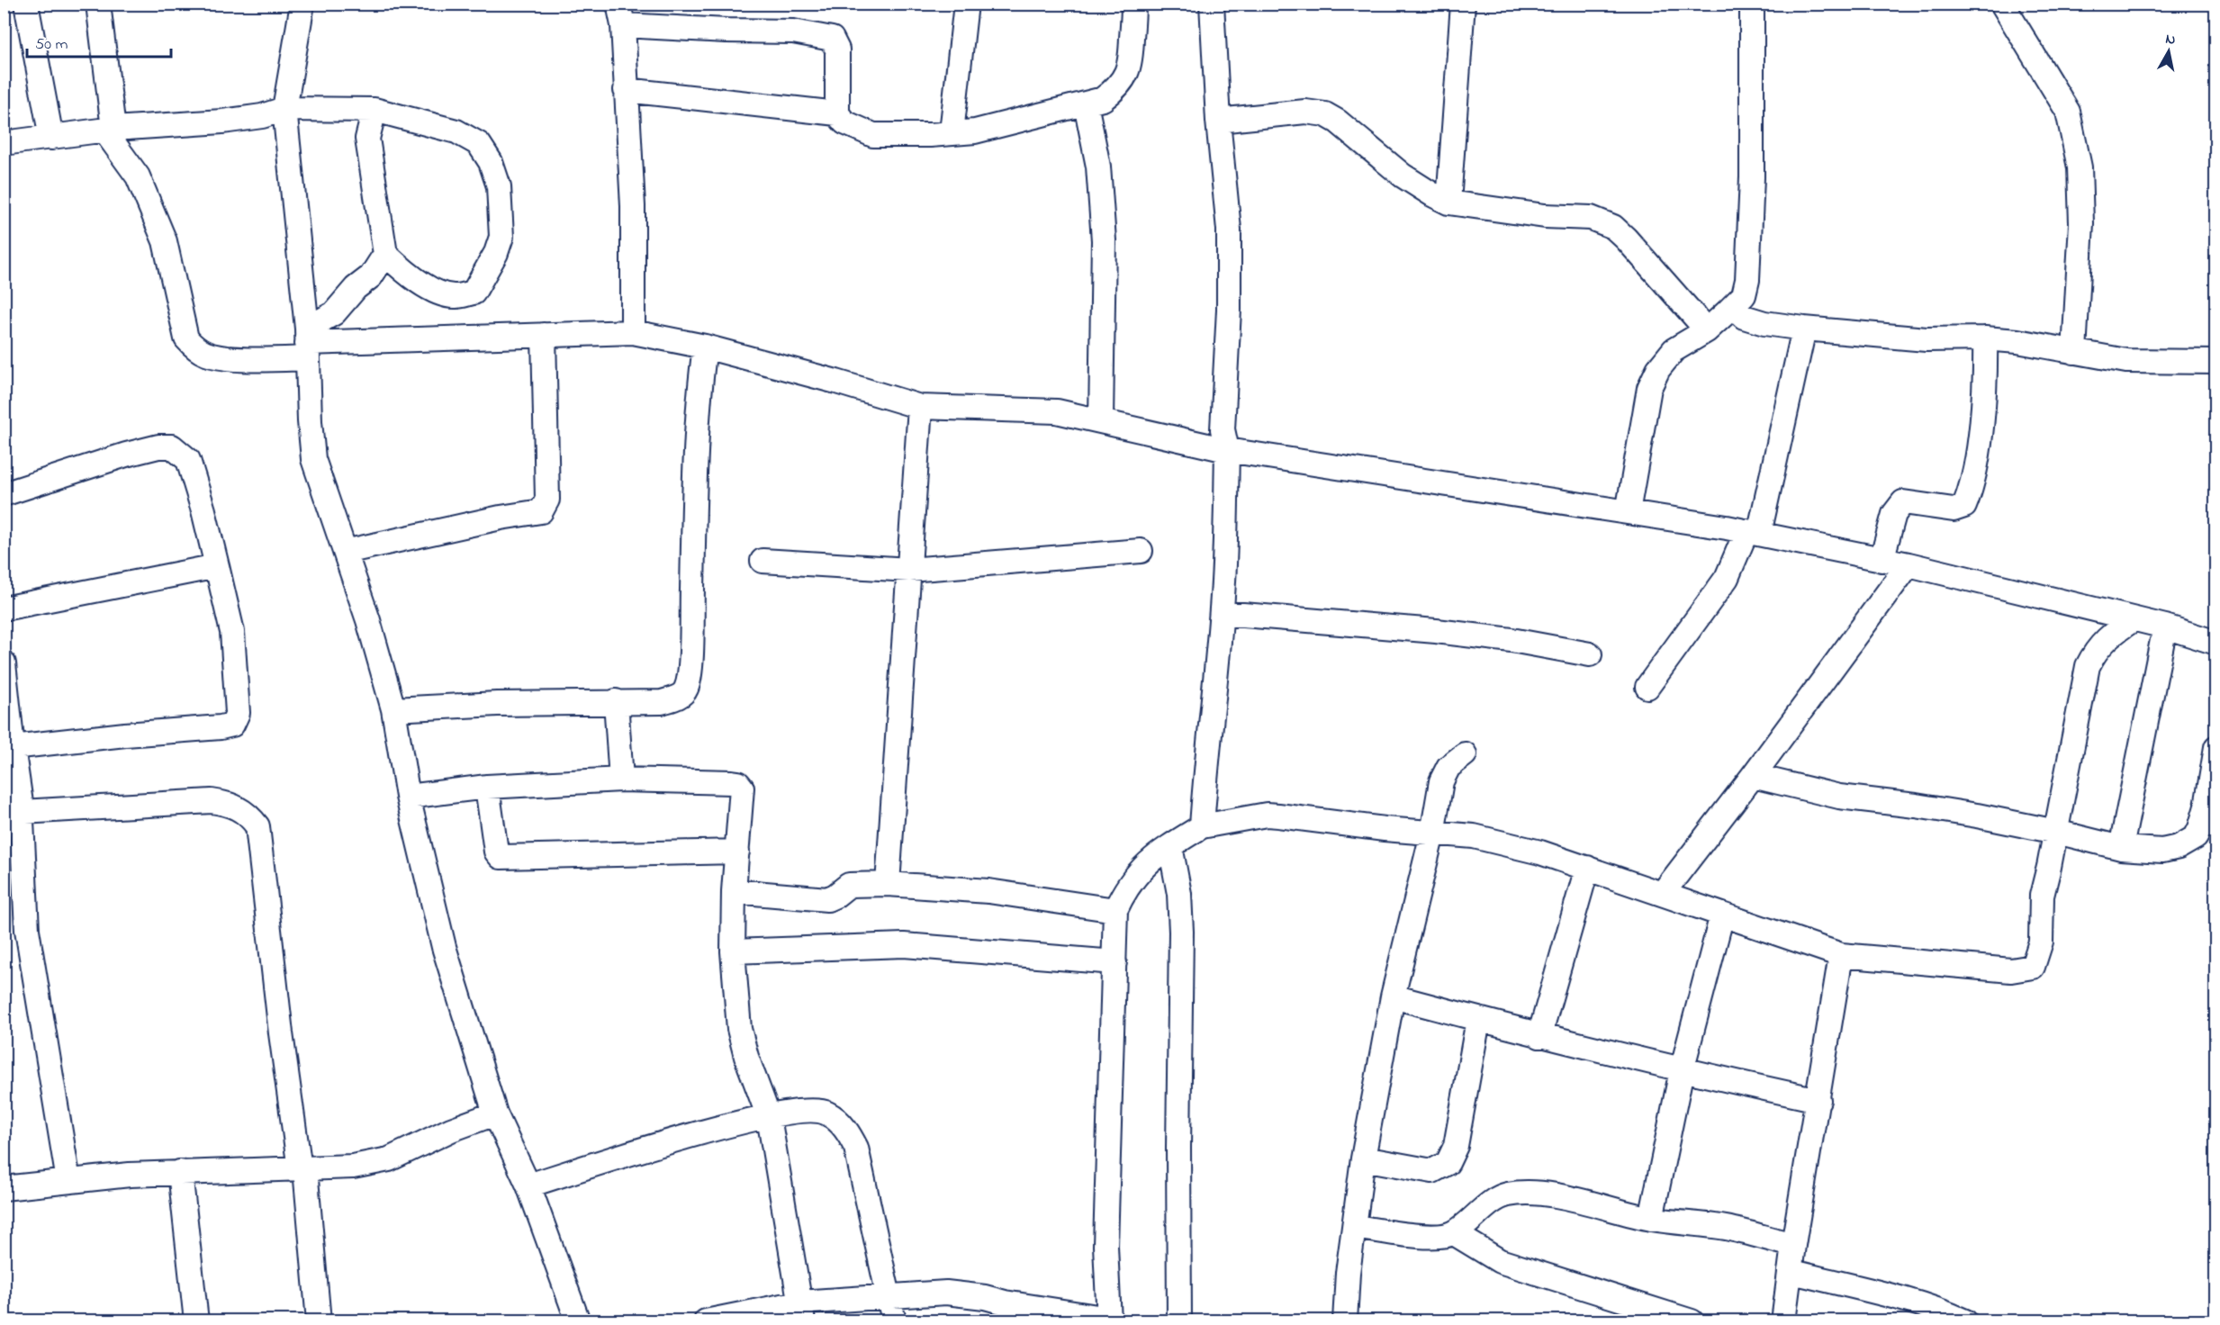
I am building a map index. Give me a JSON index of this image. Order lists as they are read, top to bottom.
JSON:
{
  "scale_bar": "50 m",
  "north": "top"
}
